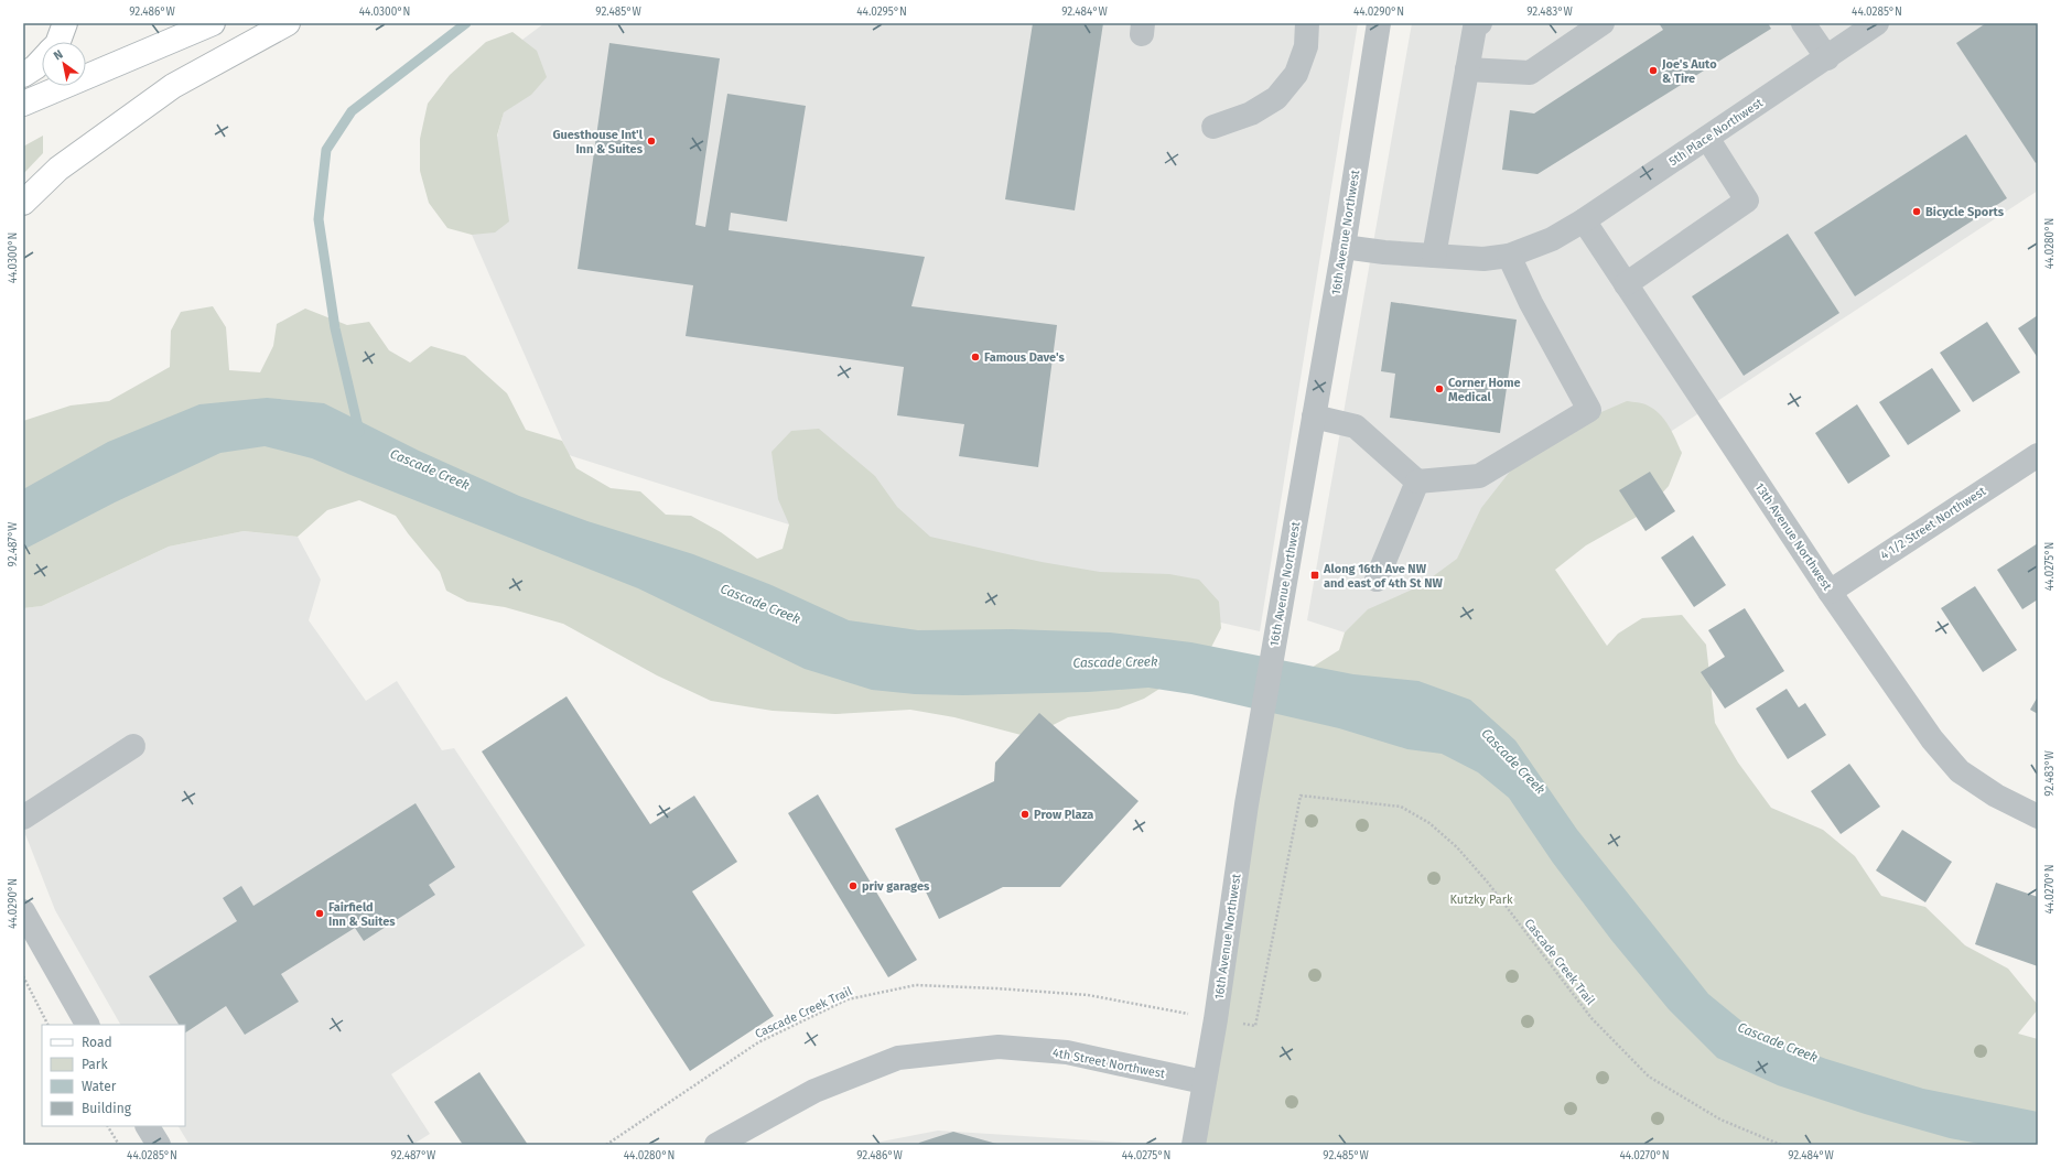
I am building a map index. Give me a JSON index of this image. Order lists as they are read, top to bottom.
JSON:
{
  "streets": {
    "street": [
      "5th Place Northwest",
      "16th Avenue Northwest",
      "4 1/2 Street Northwest",
      "13th Avenue Northwest",
      "4th Street Northwest"
    ],
    "path": ["Cascade Creek Trail"]
  },
  "crossings": [
    ["5th Place Northwest", "16th Avenue Northwest"],
    ["5th Place Northwest", "13th Avenue Northwest"],
    ["16th Avenue Northwest", "4th Street Northwest"],
    ["4 1/2 Street Northwest", "13th Avenue Northwest"]
  ],
  "water": ["Cascade Creek"],
  "parks": ["Kutzky Park"],
  "places": {
    "other": [
      "Joe's Auto & Tire",
      "Guesthouse Int'l Inn & Suites",
      "Bicycle Sports",
      "Famous Dave's",
      "Corner Home Medical",
      "Prow Plaza",
      "priv garages",
      "Fairfield Inn & Suites"
    ],
    "transit": ["Along 16th Ave NW and east of 4th St NW"]
  },
  "legend": [
    "Road",
    "Park",
    "Water",
    "Building"
  ],
  "north": "top left",
  "coordinates": [
    "92.486°W",
    "44.0300°N",
    "92.485°W",
    "44.0295°N",
    "92.484°W",
    "44.0290°N",
    "92.483°W",
    "44.0285°N",
    "44.0280°N",
    "92.487°W",
    "44.0275°N",
    "44.0270°N"
  ]
}
